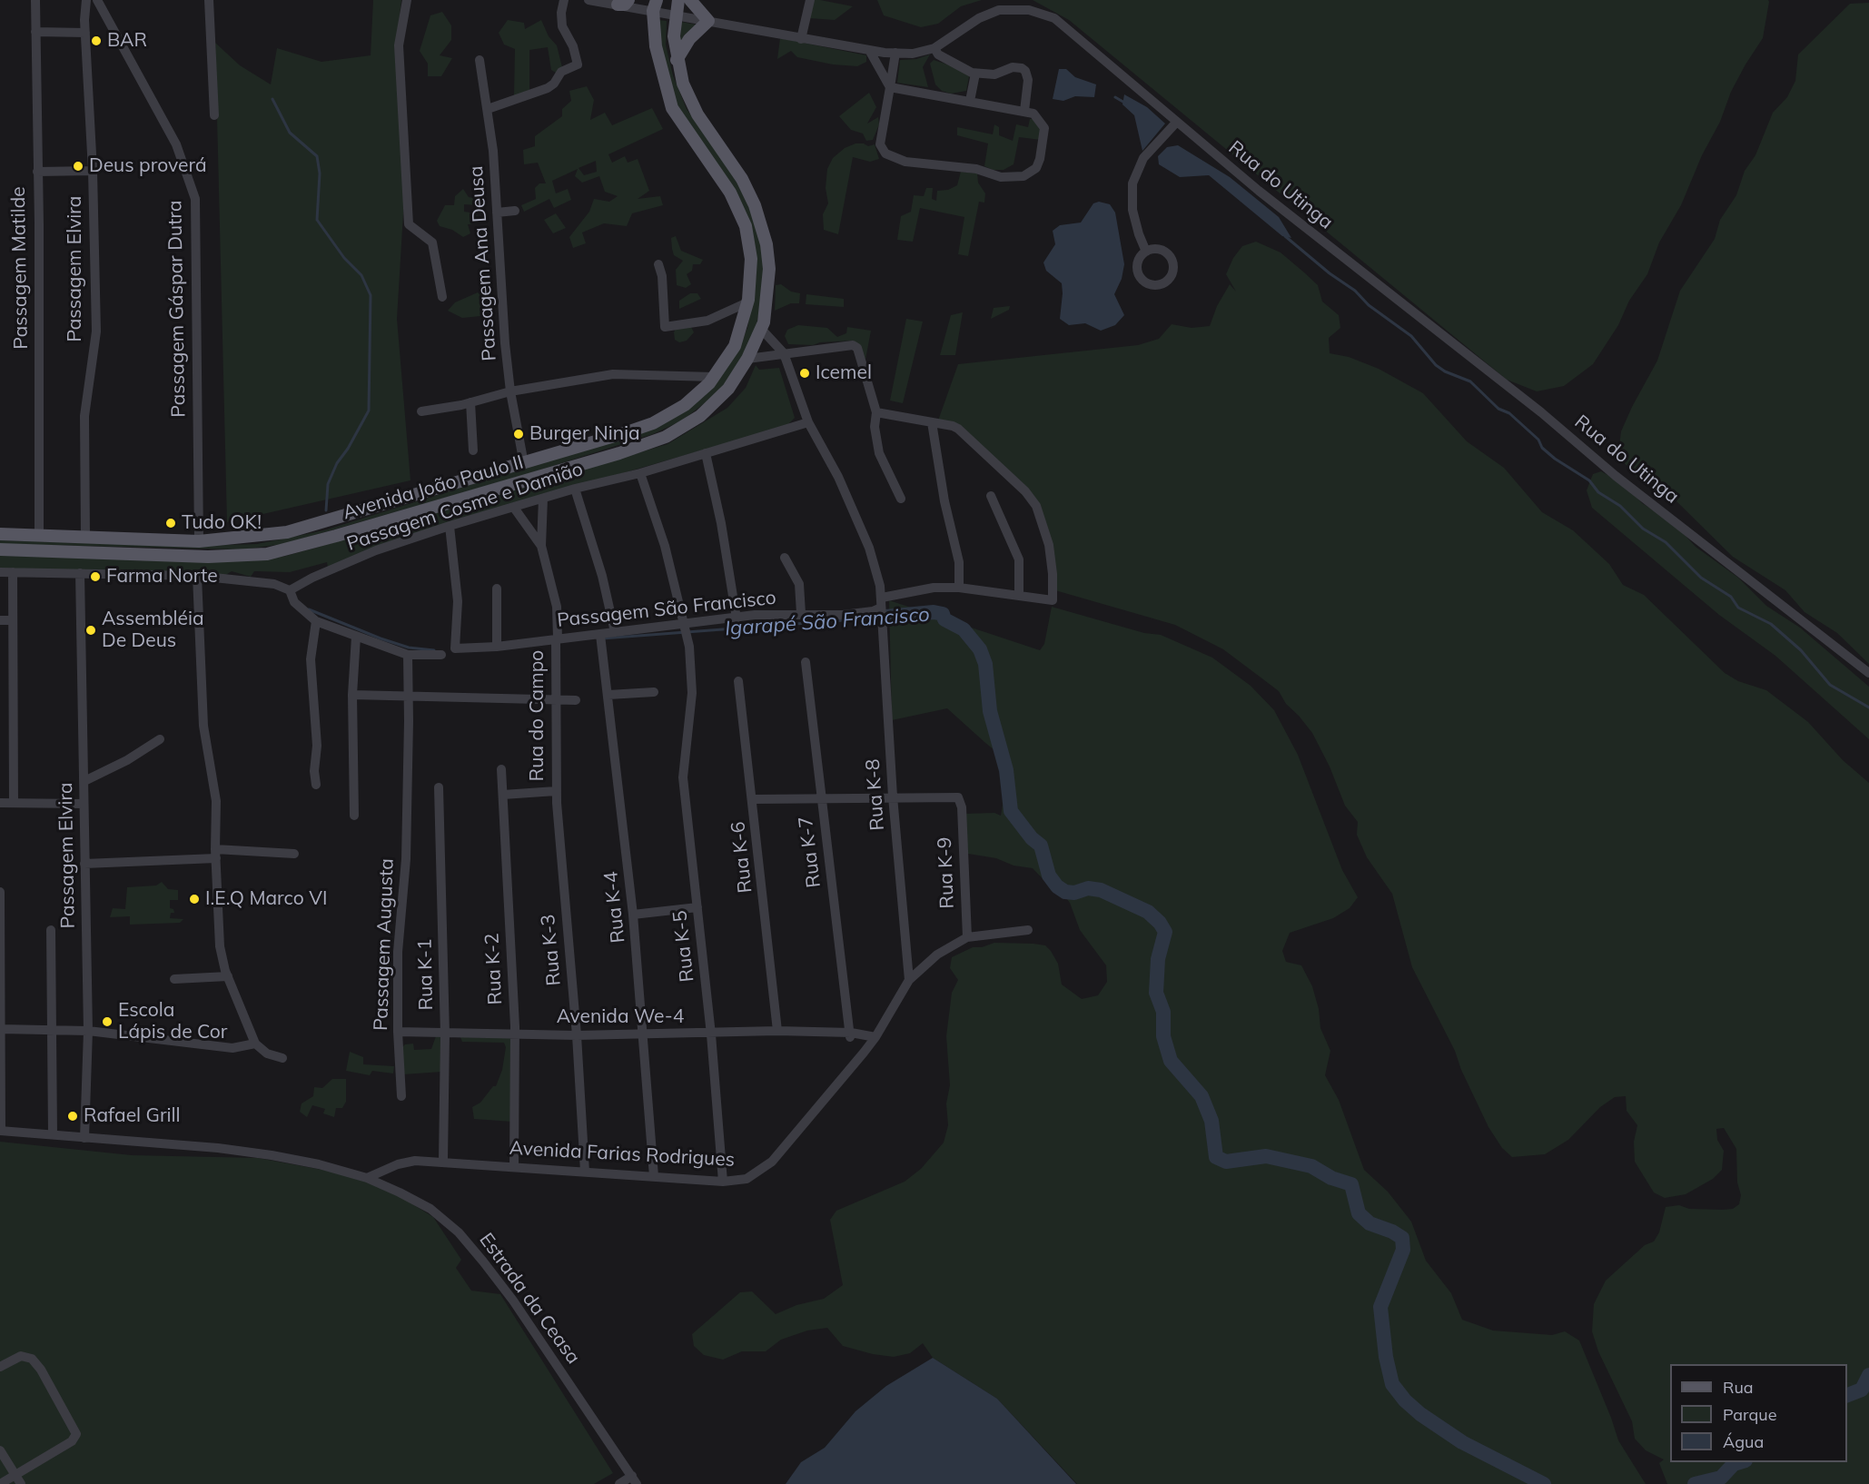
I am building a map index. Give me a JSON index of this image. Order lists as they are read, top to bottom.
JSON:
{
  "streets": {
    "main road": ["Avenida João Paulo II"],
    "street": [
      "Rua do Utinga",
      "Passagem Ana Deusa",
      "Passagem Matilde",
      "Passagem Elvira",
      "Passagem Gáspar Dutra",
      "Passagem Cosme e Damião",
      "Passagem São Francisco",
      "Rua do Campo",
      "Rua K-8",
      "Rua K-7",
      "Rua K-6",
      "Rua K-9",
      "Rua K-4",
      "Passagem Augusta",
      "Rua K-5",
      "Rua K-3",
      "Rua K-2",
      "Rua K-1",
      "Avenida We-4",
      "Avenida Farias Rodrigues",
      "Estrada da Ceasa"
    ]
  },
  "crossings": [
    ["Rua do Utinga", "Avenida João Paulo II"],
    ["Passagem Ana Deusa", "Avenida João Paulo II"],
    ["Passagem Matilde", "Avenida João Paulo II"],
    ["Passagem Elvira", "Avenida João Paulo II"],
    ["Passagem Elvira", "Estrada da Ceasa"],
    ["Passagem Gáspar Dutra", "Avenida João Paulo II"],
    ["Passagem Cosme e Damião", "Passagem São Francisco"],
    ["Passagem Cosme e Damião", "Rua do Campo"],
    ["Passagem Cosme e Damião", "Rua K-8"],
    ["Passagem Cosme e Damião", "Rua K-5"],
    ["Passagem São Francisco", "Rua do Campo"],
    ["Passagem São Francisco", "Rua K-8"],
    ["Passagem São Francisco", "Rua K-4"],
    ["Passagem São Francisco", "Rua K-5"],
    ["Rua do Campo", "Rua K-3"],
    ["Rua K-8", "Rua K-9"],
    ["Rua K-8", "Avenida Farias Rodrigues"],
    ["Rua K-7", "Avenida We-4"],
    ["Rua K-6", "Avenida We-4"],
    ["Rua K-9", "Avenida Farias Rodrigues"],
    ["Rua K-4", "Avenida We-4"],
    ["Rua K-4", "Avenida Farias Rodrigues"],
    ["Passagem Augusta", "Avenida We-4"],
    ["Rua K-5", "Avenida We-4"],
    ["Rua K-5", "Avenida Farias Rodrigues"],
    ["Rua K-3", "Avenida We-4"],
    ["Rua K-3", "Avenida Farias Rodrigues"],
    ["Rua K-2", "Avenida We-4"],
    ["Rua K-2", "Avenida Farias Rodrigues"],
    ["Rua K-1", "Avenida We-4"],
    ["Rua K-1", "Avenida Farias Rodrigues"],
    ["Avenida We-4", "Avenida Farias Rodrigues"],
    ["Avenida Farias Rodrigues", "Estrada da Ceasa"]
  ],
  "water": ["Igarapé São Francisco"],
  "places": [
    "BAR",
    "Deus proverá",
    "Icemel",
    "Burger Ninja",
    "Tudo OK!",
    "Farma Norte",
    "Assembléia De Deus",
    "I.E.Q Marco VI",
    "Escola Lápis de Cor",
    "Rafael Grill"
  ],
  "legend": ["Rua", "Parque", "Água"]
}
